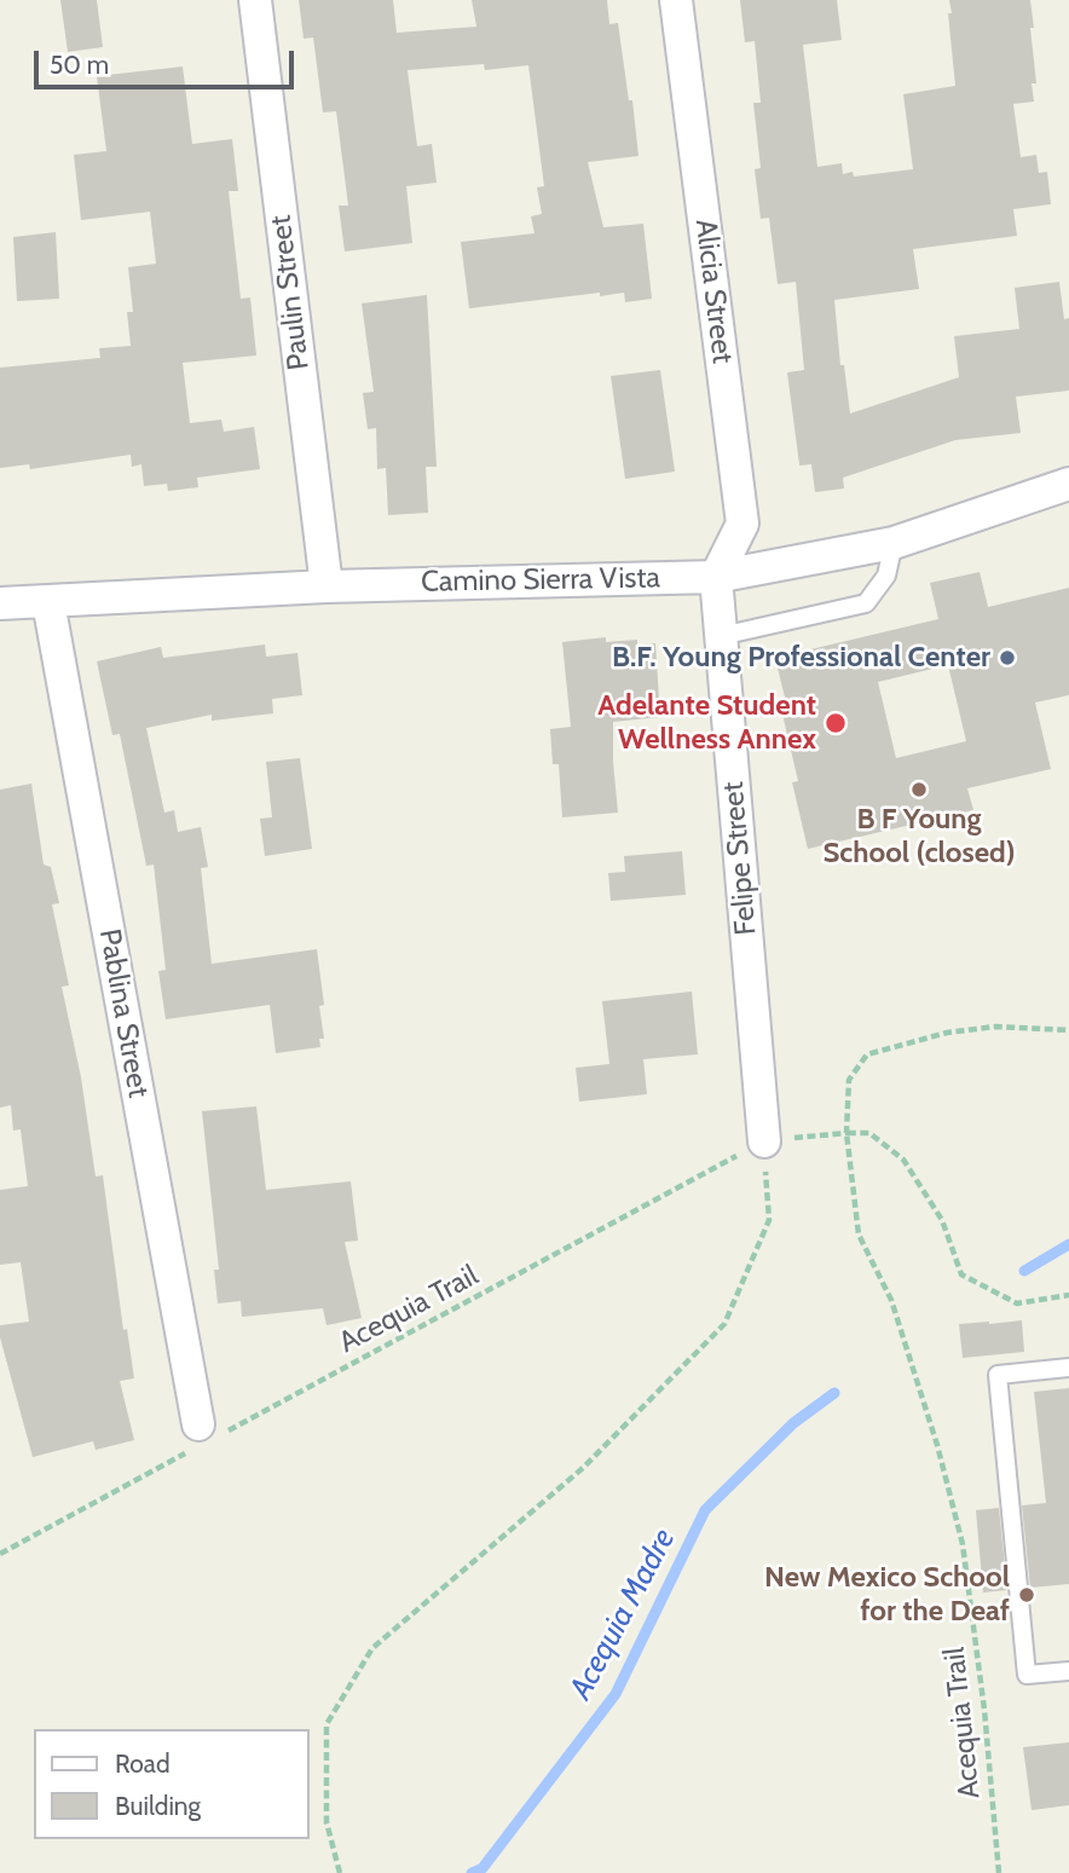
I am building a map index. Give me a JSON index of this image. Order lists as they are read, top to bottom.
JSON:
{
  "streets": {
    "street": [
      "Alicia Street",
      "Paulin Street",
      "Camino Sierra Vista",
      "Felipe Street",
      "Pablina Street"
    ],
    "path": ["Acequia Trail"]
  },
  "crossings": [
    ["Alicia Street", "Camino Sierra Vista"],
    ["Alicia Street", "Felipe Street"],
    ["Paulin Street", "Camino Sierra Vista"],
    ["Camino Sierra Vista", "Felipe Street"],
    ["Camino Sierra Vista", "Pablina Street"],
    ["Felipe Street", "Acequia Trail"],
    ["Pablina Street", "Acequia Trail"]
  ],
  "water": ["Acequia Madre"],
  "places": [
    "B.F. Young Professional Center",
    "Adelante Student Wellness Annex",
    "B F Young School (closed)",
    "New Mexico School for the Deaf"
  ],
  "legend": ["Road", "Building"],
  "scale_bar": "50 m"
}
